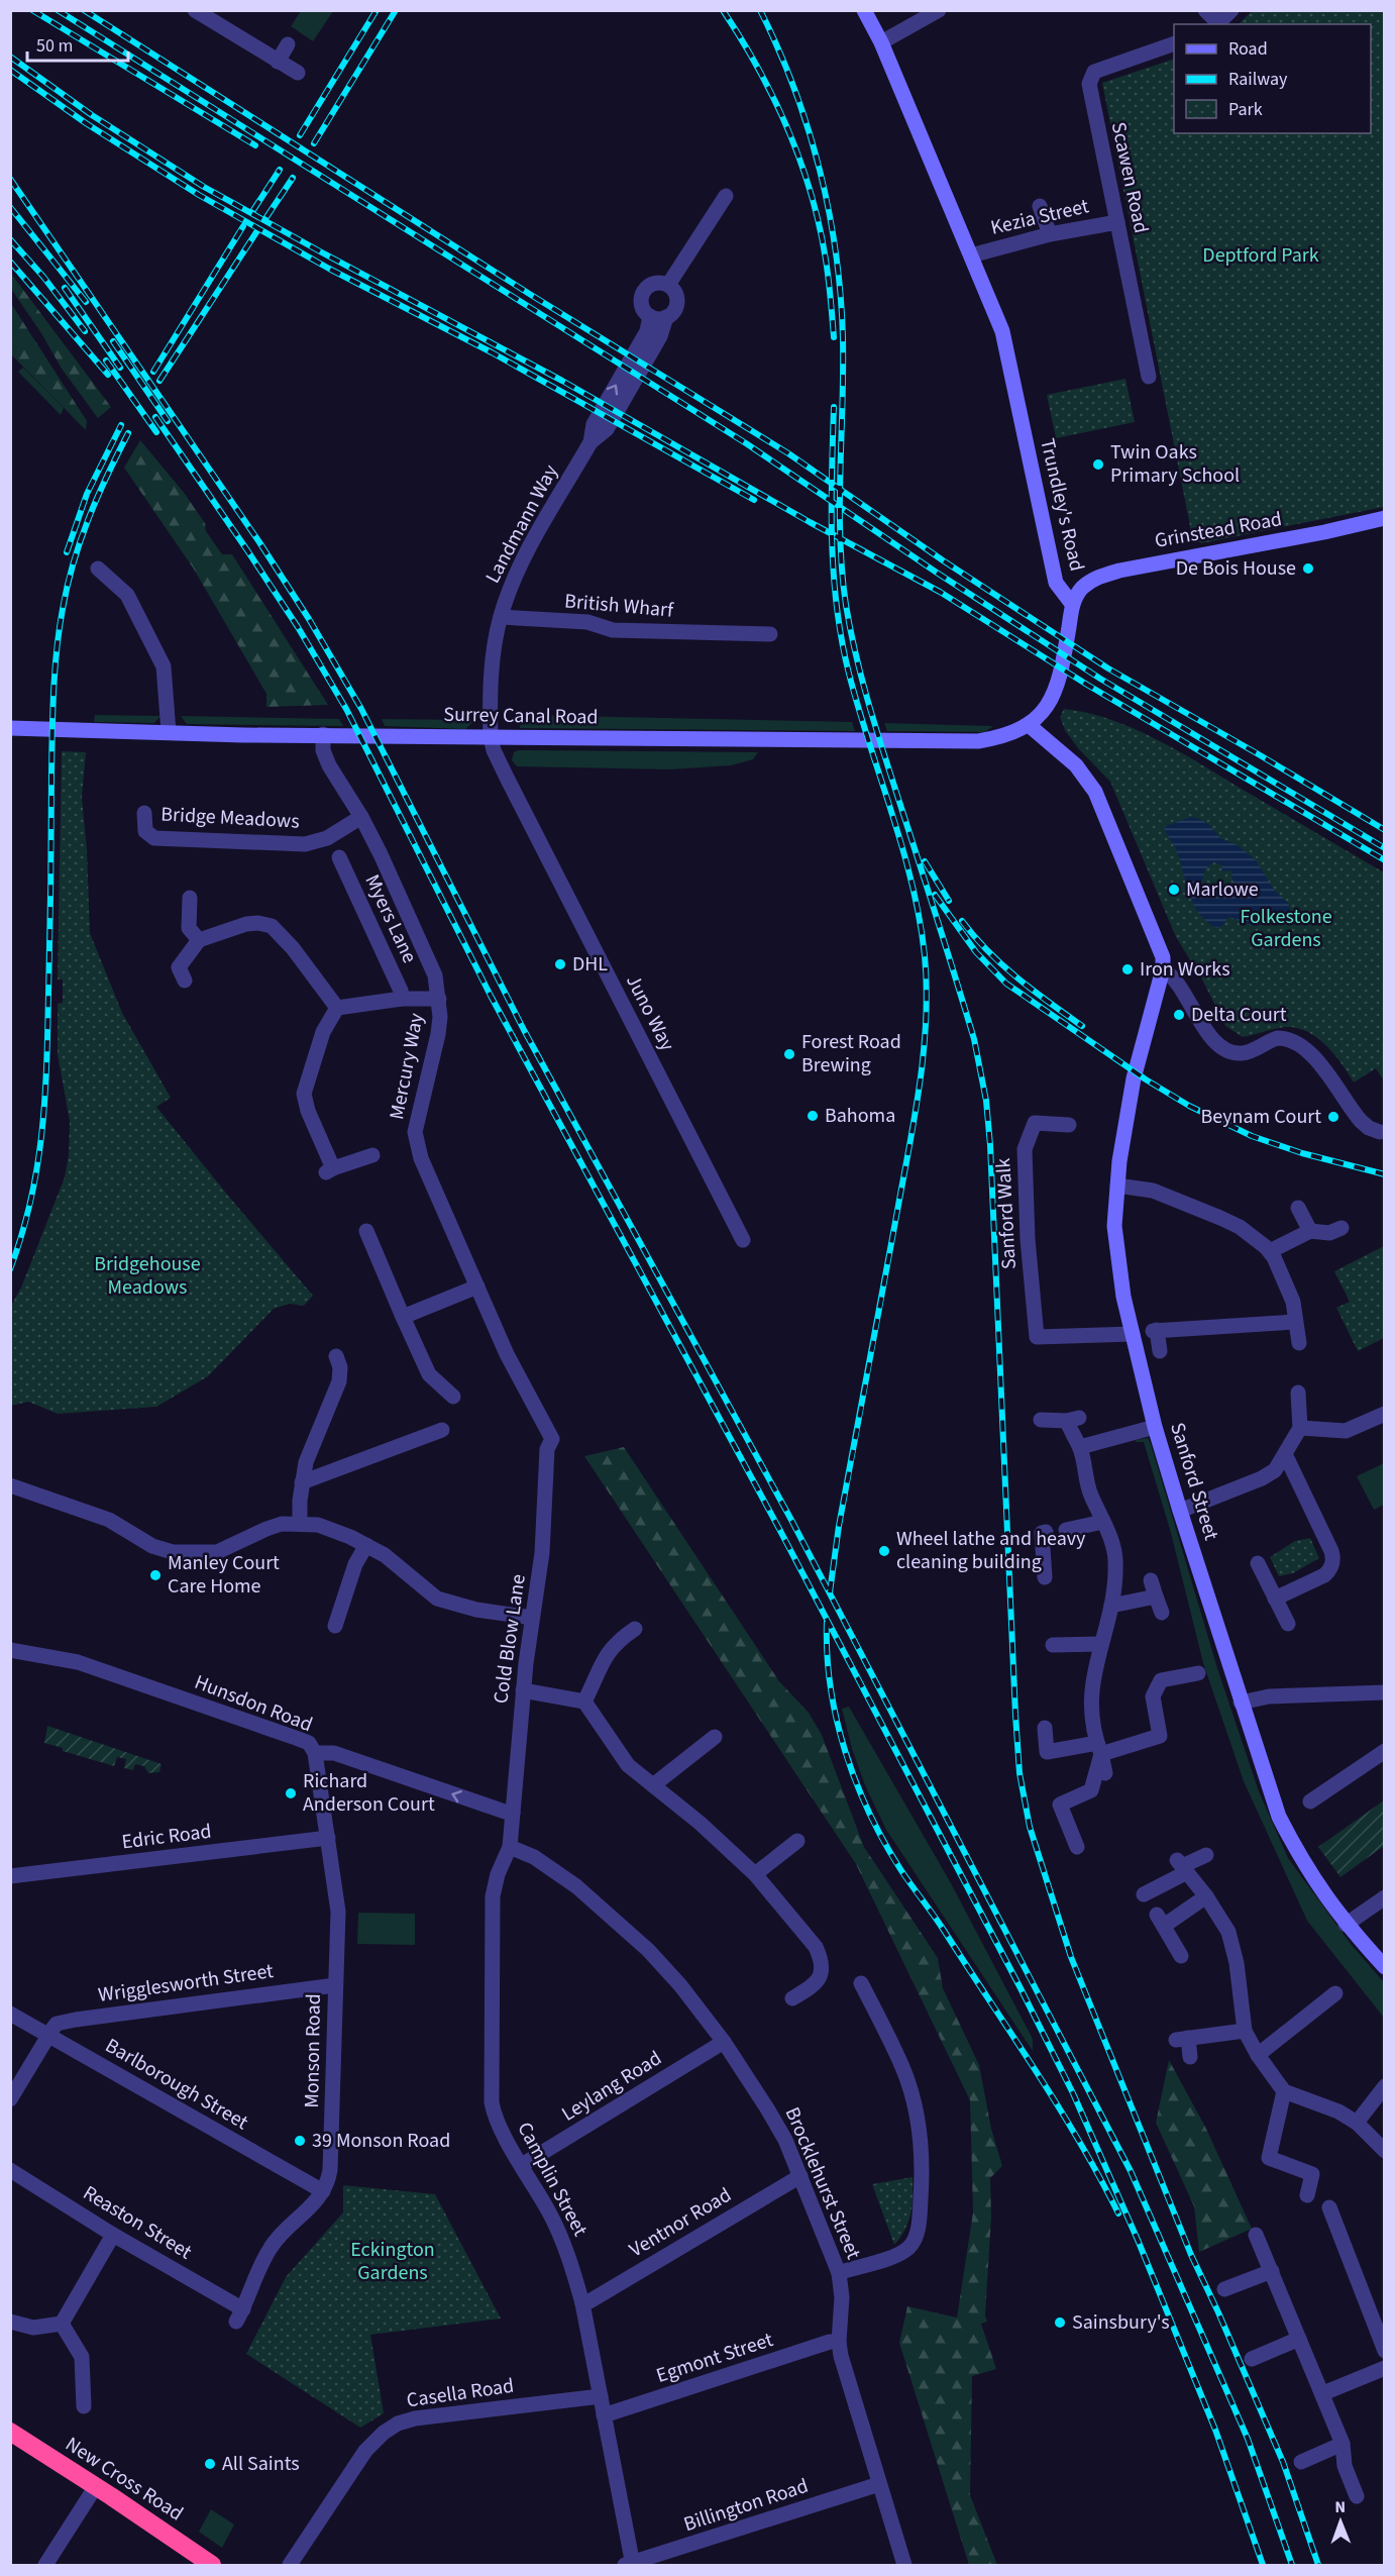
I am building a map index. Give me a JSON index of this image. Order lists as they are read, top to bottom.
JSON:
{
  "streets": {
    "highway": ["New Cross Road"],
    "main road": [
      "Trundley's Road",
      "Grinstead Road",
      "Surrey Canal Road",
      "Sanford Street"
    ],
    "street": [
      "Scawen Road",
      "Kezia Street",
      "Landmann Way",
      "British Wharf",
      "Bridge Meadows",
      "Myers Lane",
      "Juno Way",
      "Mercury Way",
      "Sanford Walk",
      "Cold Blow Lane",
      "Hunsdon Road",
      "Edric Road",
      "Wrigglesworth Street",
      "Monson Road",
      "Barlborough Street",
      "Leylang Road",
      "Camplin Street",
      "Brocklehurst Street",
      "Reaston Street",
      "Ventnor Road",
      "Egmont Street",
      "Casella Road",
      "Billington Road"
    ]
  },
  "crossings": [
    ["Scawen Road", "Kezia Street"],
    ["Kezia Street", "Trundley's Road"],
    ["Trundley's Road", "Grinstead Road"],
    ["Landmann Way", "British Wharf"],
    ["Landmann Way", "Surrey Canal Road"],
    ["Landmann Way", "Juno Way"],
    ["Surrey Canal Road", "Juno Way"],
    ["Surrey Canal Road", "Mercury Way"],
    ["Bridge Meadows", "Mercury Way"],
    ["Mercury Way", "Cold Blow Lane"],
    ["Sanford Walk", "Sanford Street"],
    ["Cold Blow Lane", "Hunsdon Road"],
    ["Cold Blow Lane", "Camplin Street"],
    ["Cold Blow Lane", "Brocklehurst Street"],
    ["Hunsdon Road", "Monson Road"],
    ["Edric Road", "Monson Road"],
    ["Wrigglesworth Street", "Monson Road"],
    ["Wrigglesworth Street", "Barlborough Street"],
    ["Monson Road", "Barlborough Street"],
    ["Monson Road", "Reaston Street"],
    ["Leylang Road", "Camplin Street"],
    ["Leylang Road", "Brocklehurst Street"],
    ["Camplin Street", "Brocklehurst Street"],
    ["Camplin Street", "Ventnor Road"],
    ["Camplin Street", "Egmont Street"],
    ["Camplin Street", "Casella Road"],
    ["Camplin Street", "Billington Road"],
    ["Brocklehurst Street", "Ventnor Road"],
    ["Brocklehurst Street", "Egmont Street"],
    ["Brocklehurst Street", "Billington Road"]
  ],
  "one_way": ["Hunsdon Road"],
  "parks": [
    "Deptford Park",
    "Folkestone Gardens",
    "Bridgehouse Meadows",
    "Eckington Gardens"
  ],
  "places": [
    "Twin Oaks Primary School",
    "De Bois House",
    "Marlowe",
    "DHL",
    "Iron Works",
    "Delta Court",
    "Forest Road Brewing",
    "Bahoma",
    "Beynam Court",
    "Wheel lathe and heavy cleaning building",
    "Manley Court Care Home",
    "Richard Anderson Court",
    "39 Monson Road",
    "Sainsbury's",
    "All Saints"
  ],
  "legend": ["Road", "Railway", "Park"],
  "scale_bar": "50 m",
  "north": "top"
}
